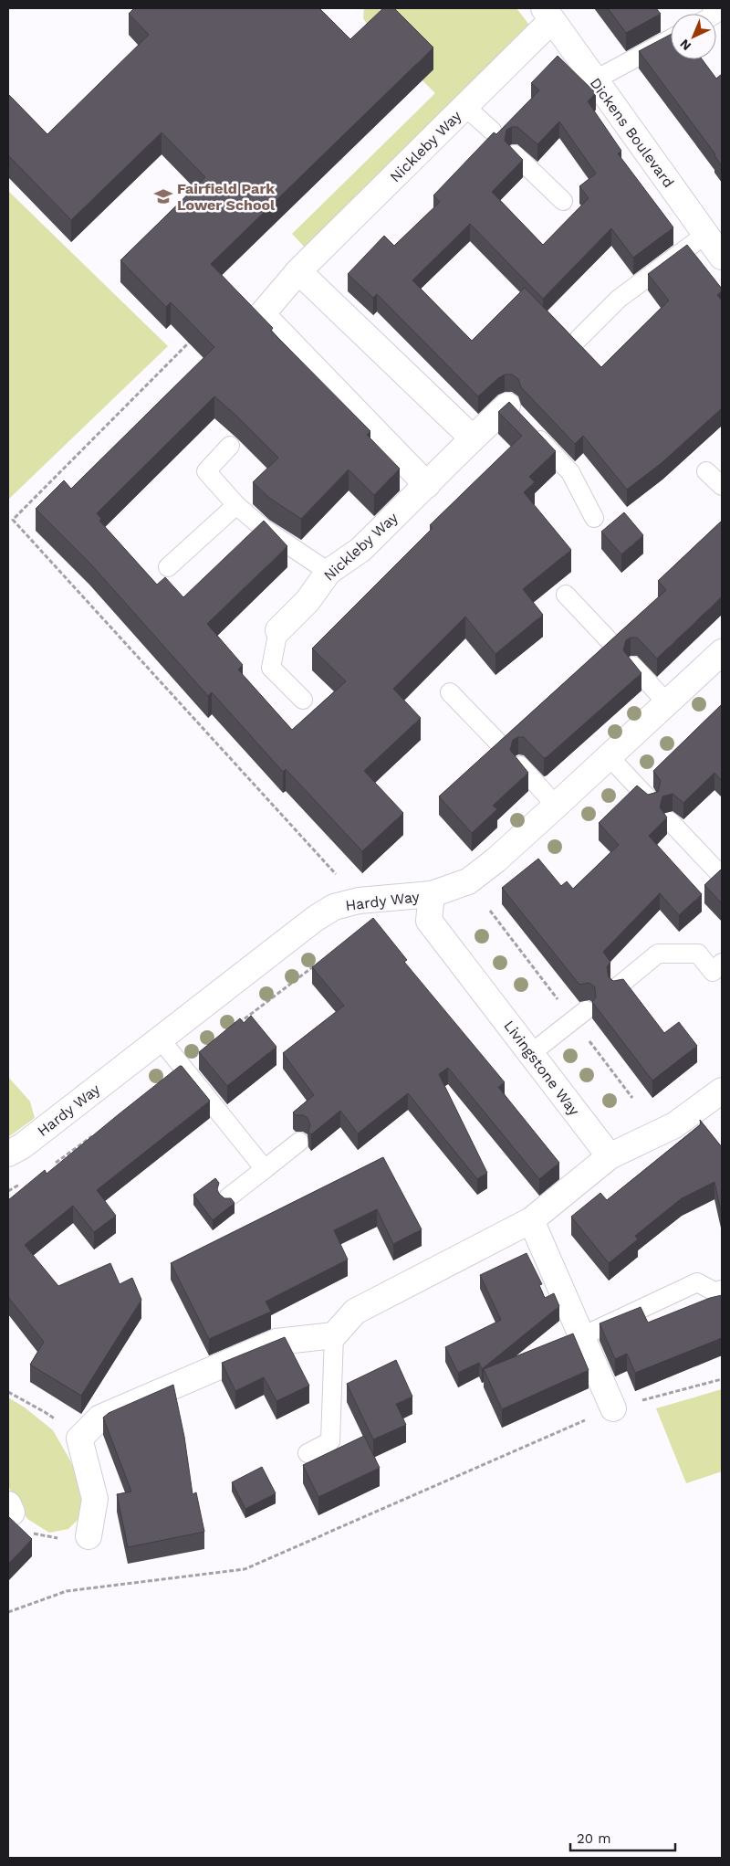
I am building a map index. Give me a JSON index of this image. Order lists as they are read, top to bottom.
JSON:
{
  "streets": {
    "street": [
      "Dickens Boulevard",
      "Nickleby Way",
      "Hardy Way",
      "Livingstone Way"
    ]
  },
  "crossings": [
    ["Dickens Boulevard", "Nickleby Way"],
    ["Hardy Way", "Livingstone Way"]
  ],
  "places": {
    "school or university": ["Fairfield Park Lower School"]
  },
  "scale_bar": "20 m",
  "north": "bottom left"
}
